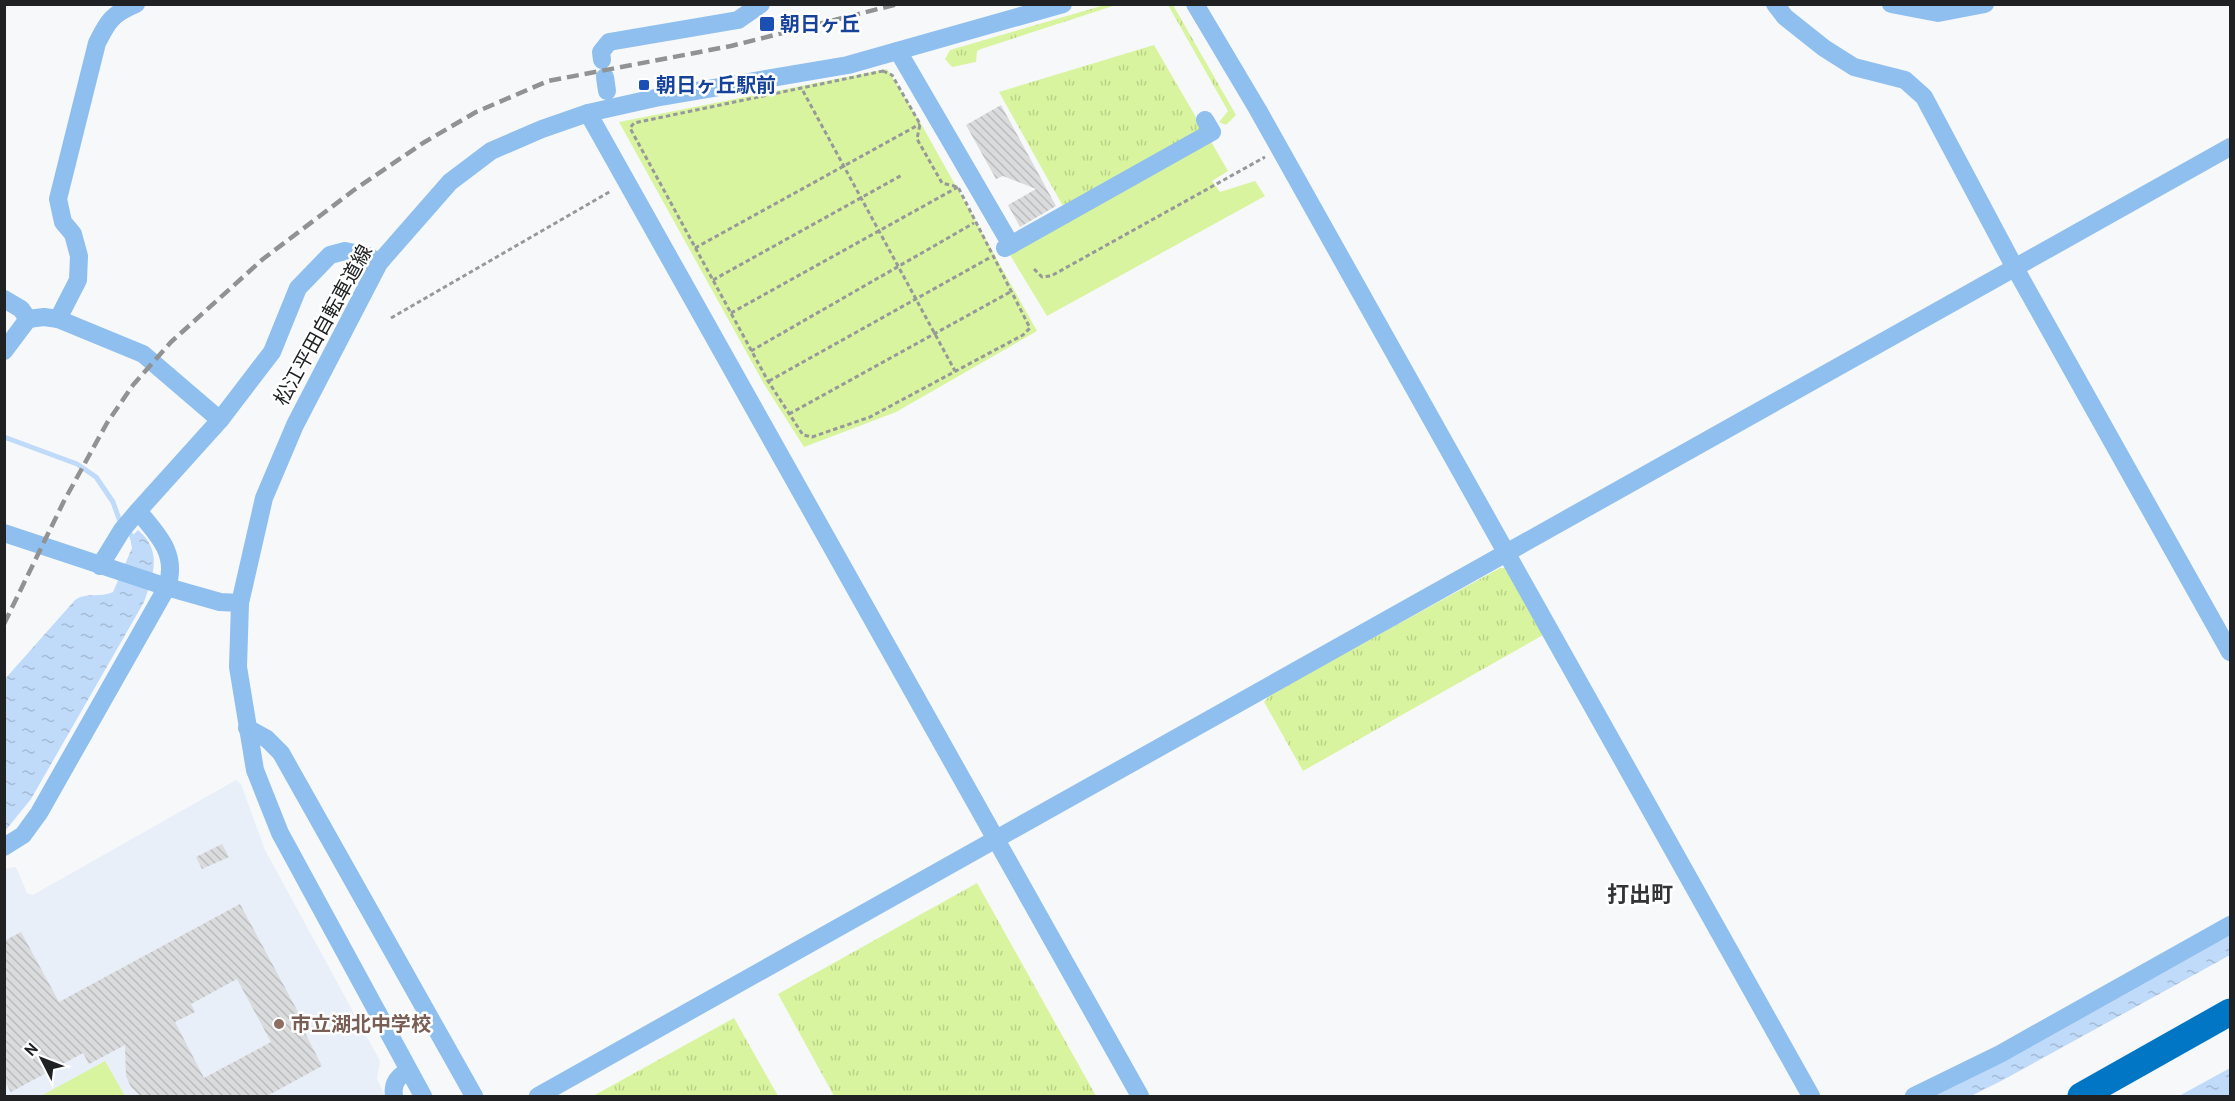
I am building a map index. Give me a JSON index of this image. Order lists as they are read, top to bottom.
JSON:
{
  "streets": {
    "street": ["松江平田自転車道線"]
  },
  "districts": ["打出町"],
  "places": {
    "transit": ["朝日ヶ丘", "朝日ヶ丘駅前"],
    "other": ["市立湖北中学校"]
  },
  "north": "top left"
}
